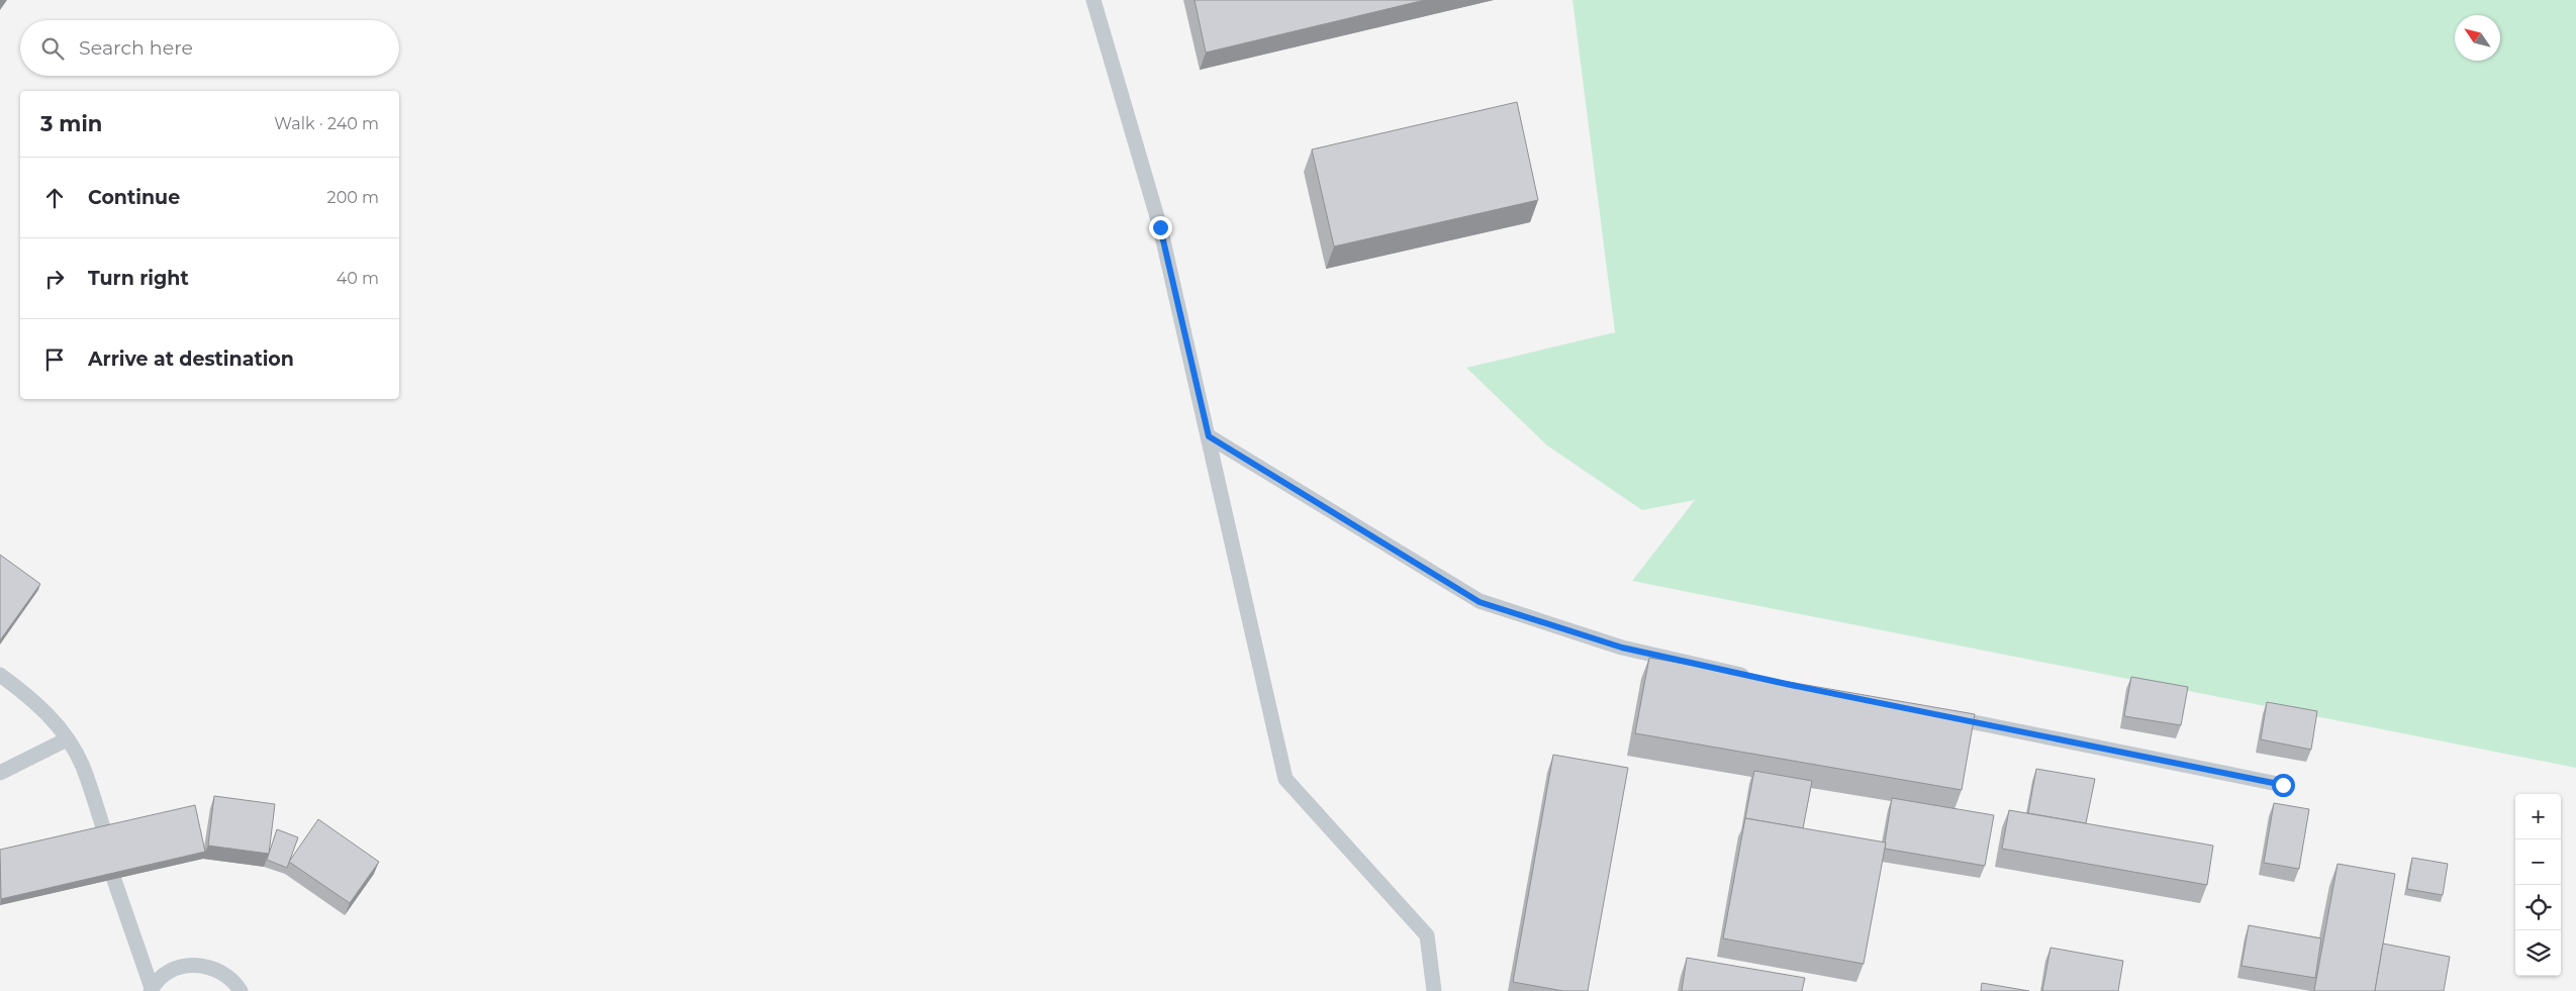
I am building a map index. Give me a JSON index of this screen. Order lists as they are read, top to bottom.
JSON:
{
  "north": "top left",
  "page": {
    "search": "Search here",
    "heading": ["3 min", "Walk · 240 m"],
    "list": [
      ["Continue", "200 m"],
      ["Turn right", "40 m"],
      "Arrive at destination"
    ],
    "map_buttons": ["+", "−"]
  }
}
